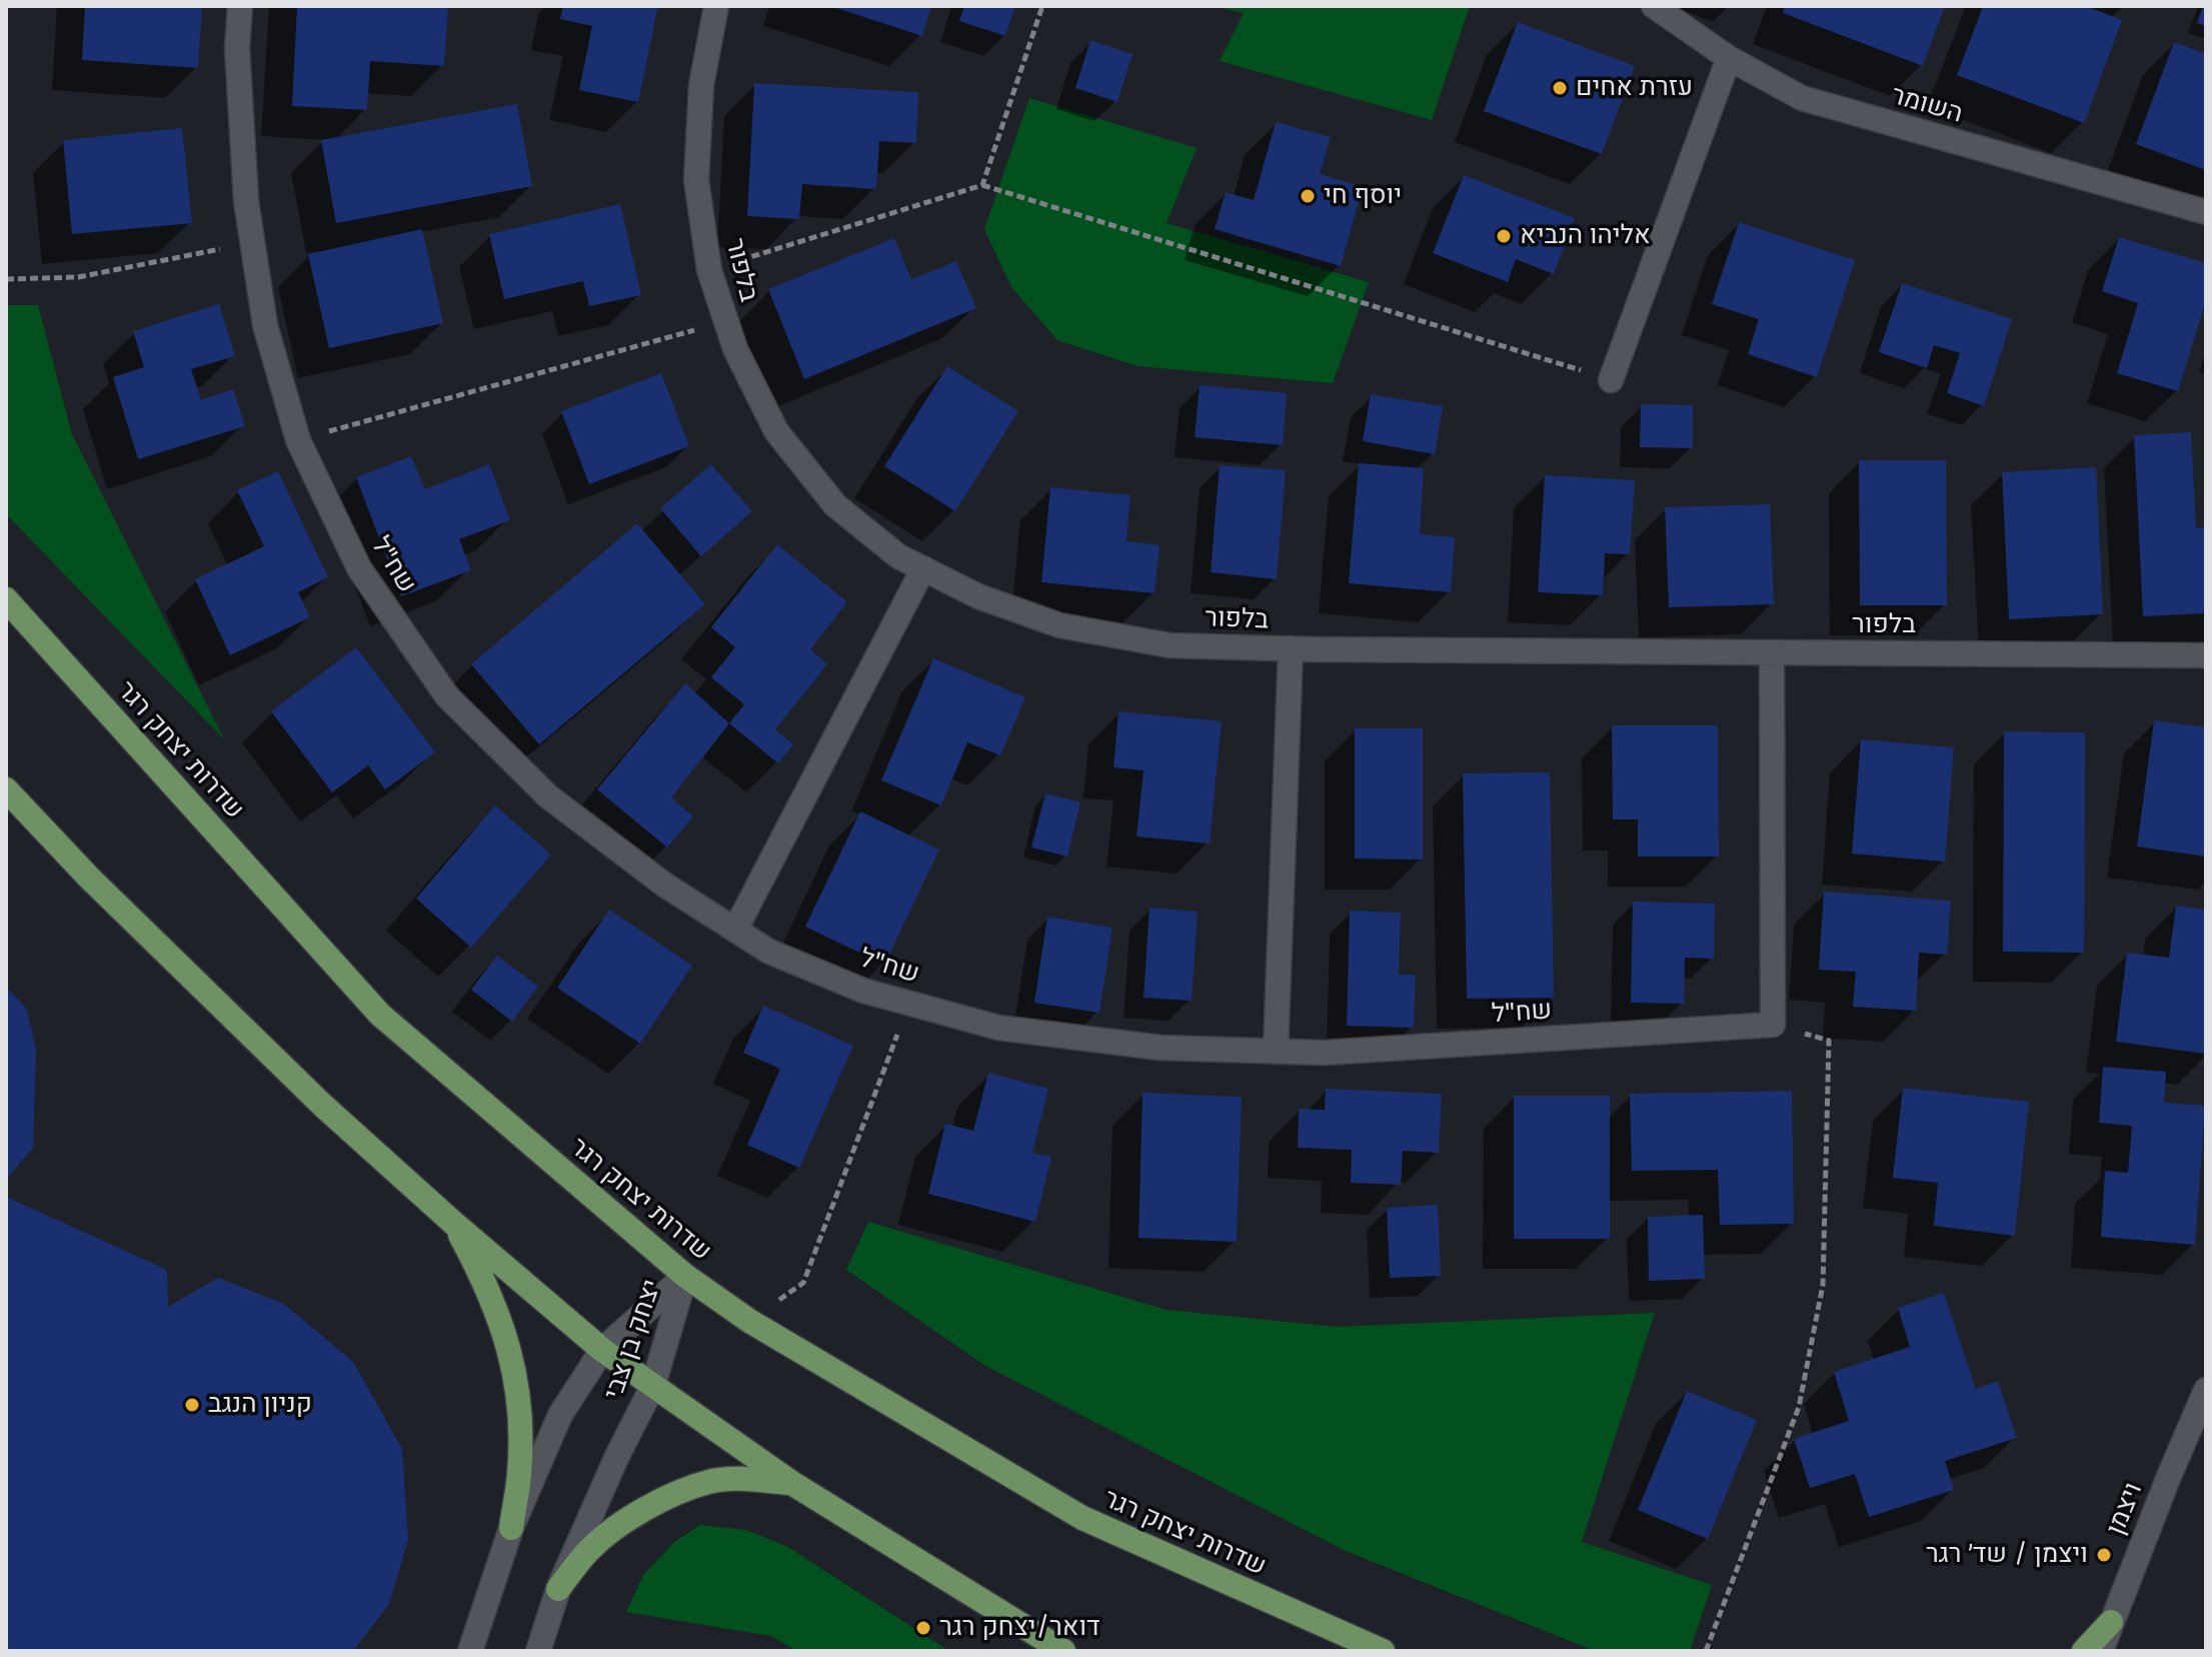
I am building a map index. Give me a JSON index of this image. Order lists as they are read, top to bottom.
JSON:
{
  "streets": {
    "main road": ["שדרות יצחק רגר"],
    "street": [
      "השומר",
      "בלפור",
      "שח\"ל",
      "יצחק בן צבי",
      "ויצמן"
    ]
  },
  "crossings": [
    ["שדרות יצחק רגר", "יצחק בן צבי"]
  ],
  "places": [
    "עזרת אחים",
    "יוסף חי",
    "אליהו הנביא",
    "קניון הנגב",
    "ויצמן / שד׳ רגר",
    "דואר/יצחק רגר"
  ]
}
